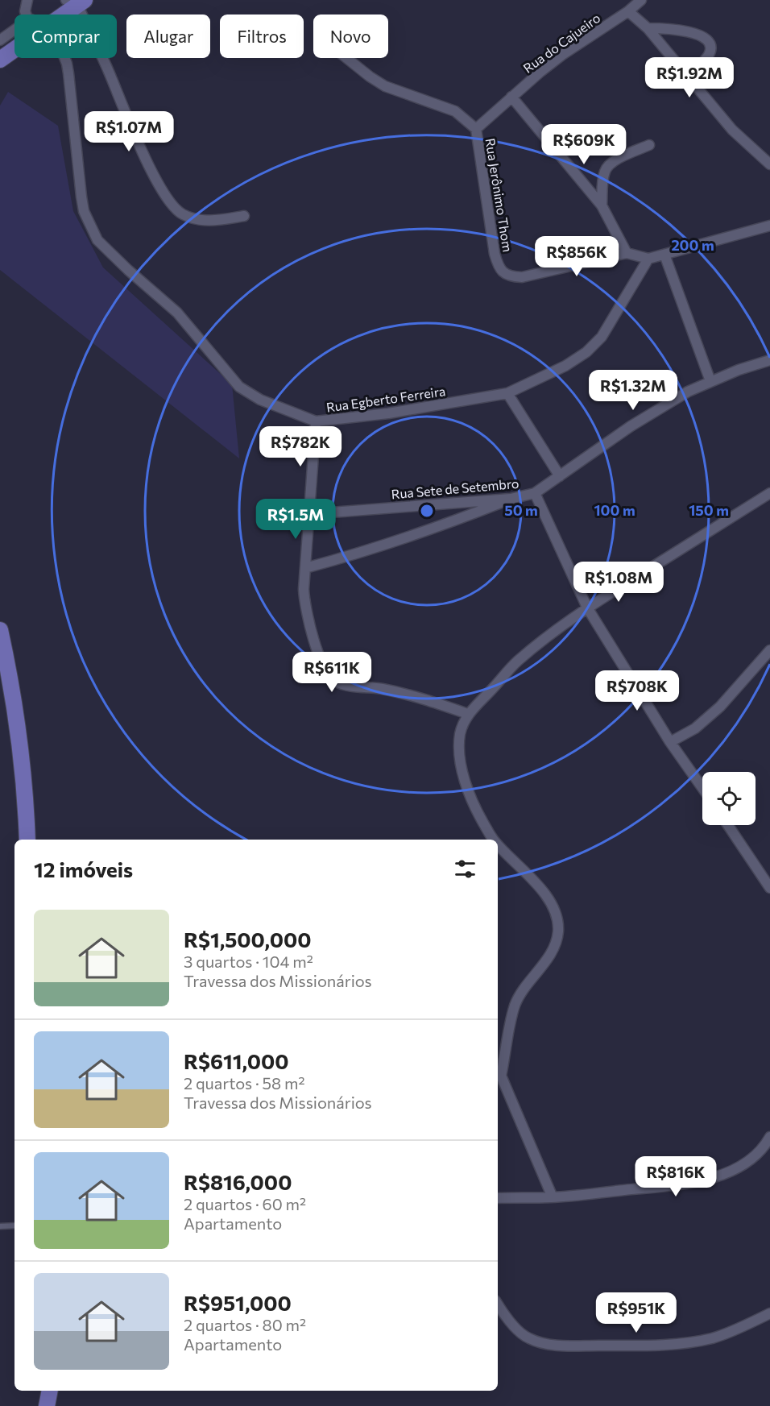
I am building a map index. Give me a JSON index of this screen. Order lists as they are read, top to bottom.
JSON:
{
  "streets": {
    "street": [
      "Rua do Cajueiro",
      "Rua Jerônimo Thom",
      "Rua Egberto Ferreira",
      "Rua Sete de Setembro"
    ]
  },
  "crossings": [
    ["Rua do Cajueiro", "Rua Jerônimo Thom"]
  ],
  "page": {
    "chip": [
      "Comprar",
      "Alugar",
      "Filtros",
      "Novo"
    ],
    "price": [
      "R$1.92M",
      "R$1.07M",
      "R$609K",
      "R$856K",
      "R$1.32M",
      "R$782K",
      "R$1.5M",
      "R$1.08M",
      "R$611K",
      "R$708K",
      "R$816K",
      "R$951K"
    ],
    "heading": "12 imóveis",
    "list": [
      {
        "name": "R$1,500,000",
        "note": "3 quartos · 104 m² · Travessa dos Missionários"
      },
      {
        "name": "R$611,000",
        "note": "2 quartos · 58 m² · Travessa dos Missionários"
      },
      {
        "name": "R$816,000",
        "note": "2 quartos · 60 m² · Apartamento"
      },
      {
        "name": "R$951,000",
        "note": "2 quartos · 80 m² · Apartamento"
      }
    ]
  },
  "rings": [
    "200 m",
    "50 m",
    "100 m",
    "150 m"
  ]
}
